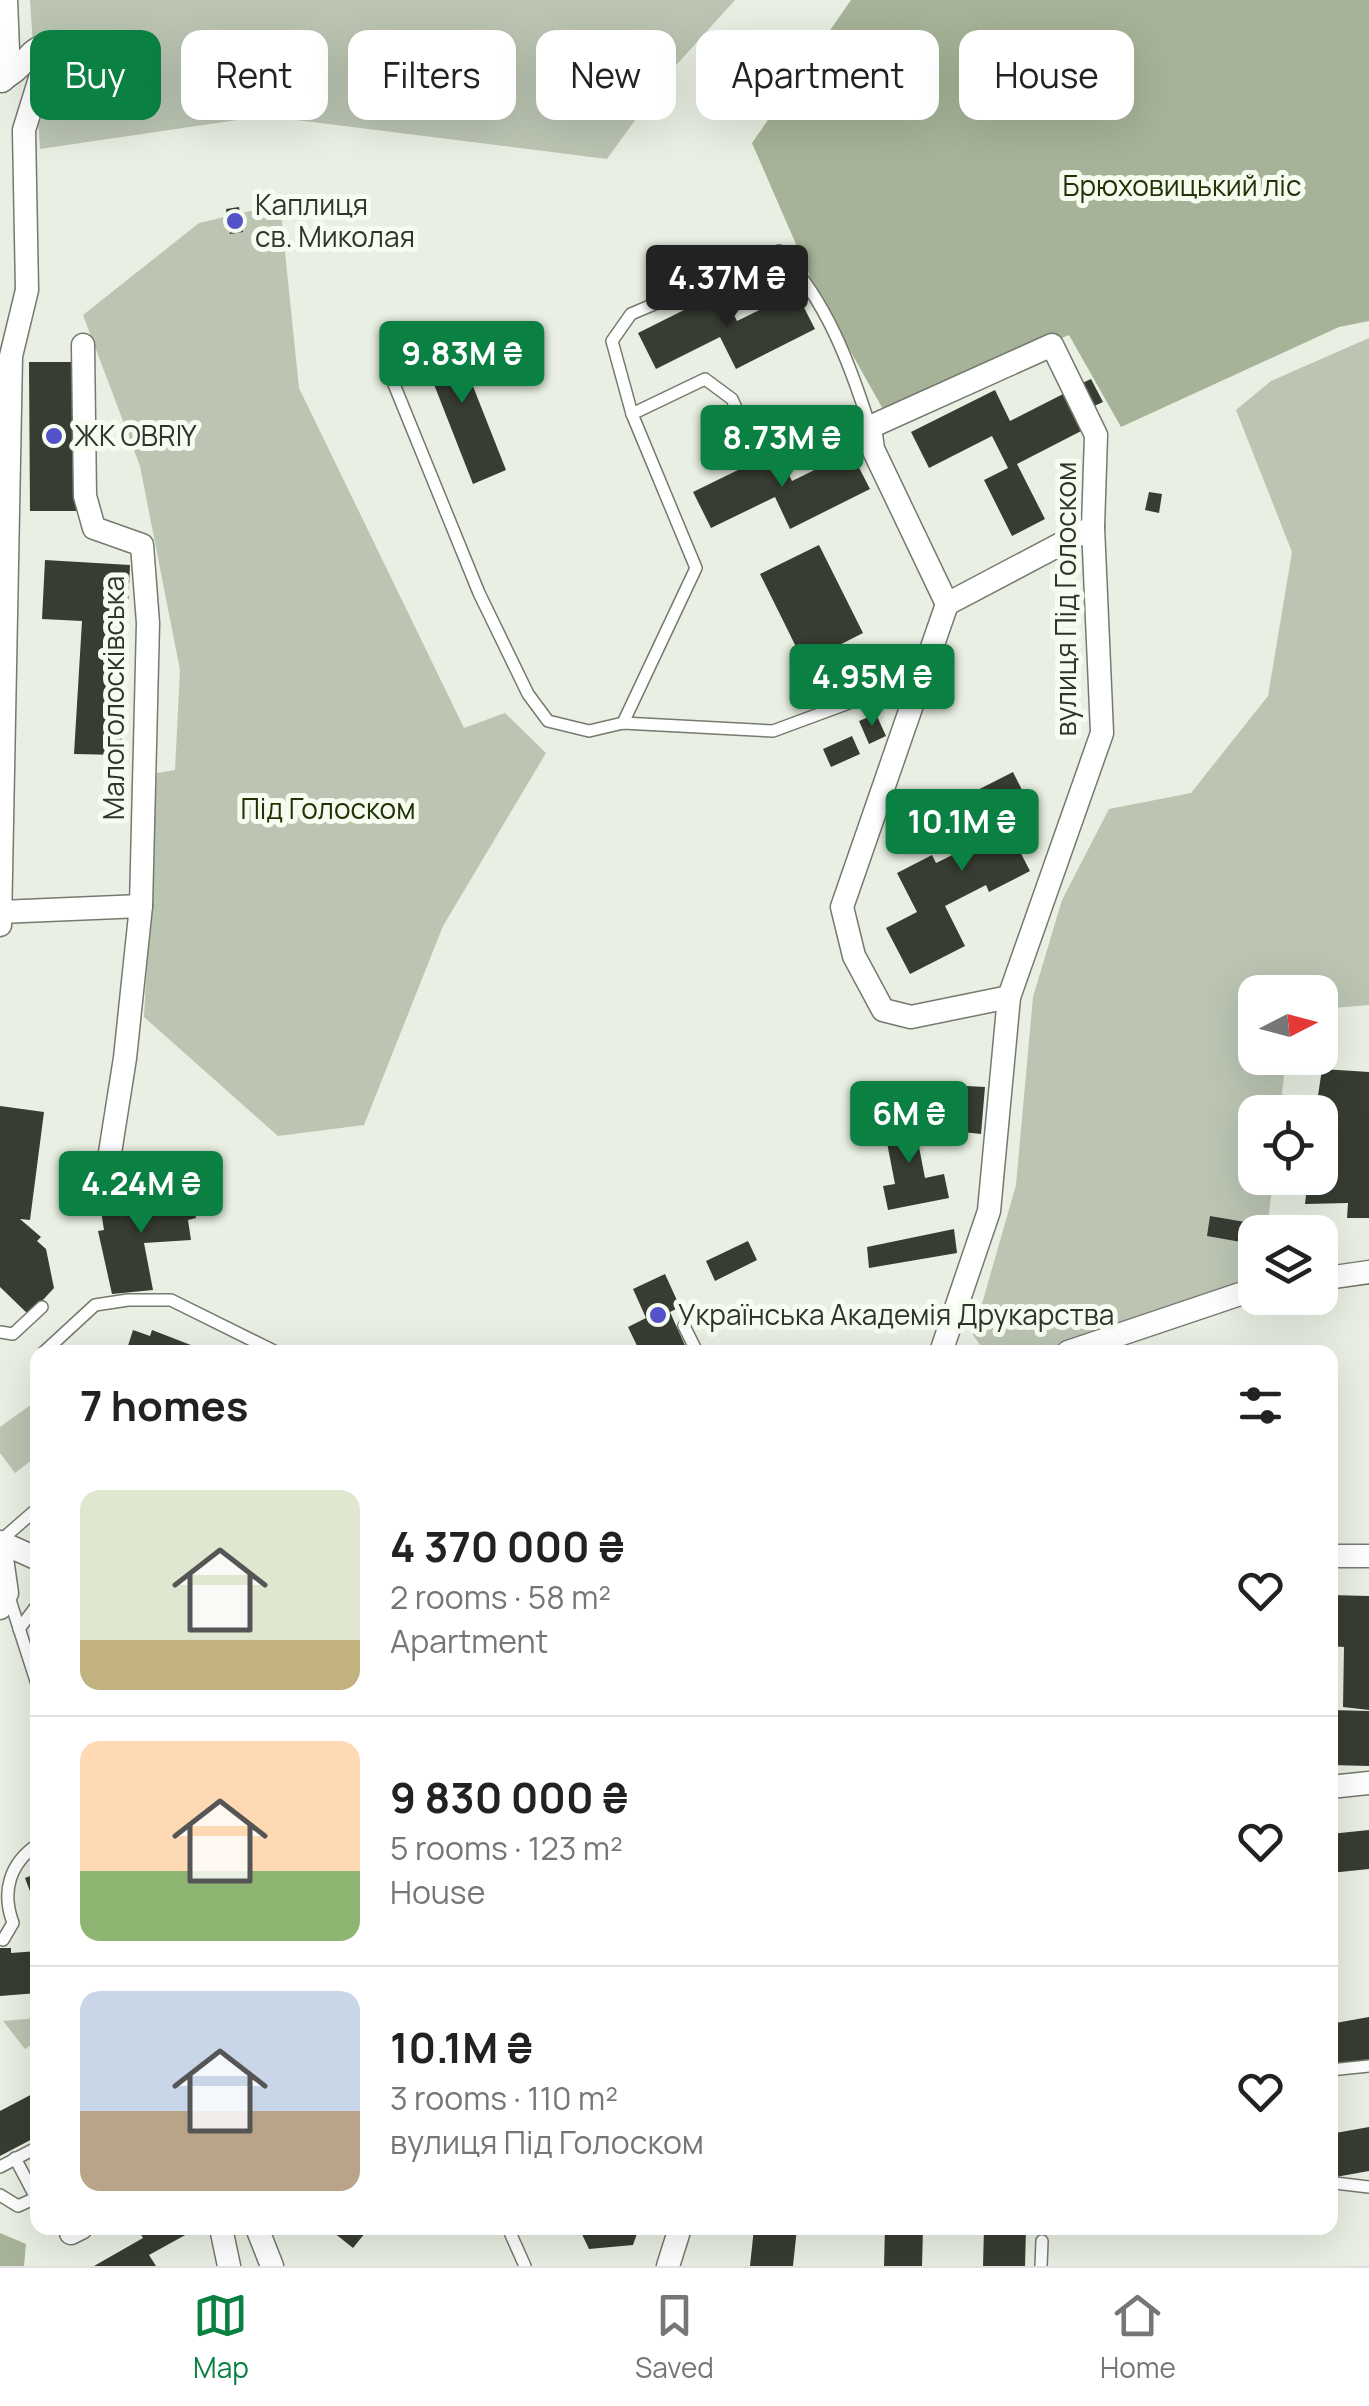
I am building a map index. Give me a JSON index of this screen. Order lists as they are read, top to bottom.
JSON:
{
  "streets": {
    "street": ["вулиця Під Голоском", "Малоголосківська"]
  },
  "parks": ["Брюховицький ліс", "Під Голоском"],
  "places": ["Каплиця св. Миколая", "ЖК OBRIY", "Українська Академія Друкарства"],
  "north": "right",
  "page": {
    "chip": [
      "Buy",
      "Rent",
      "Filters",
      "New",
      "Apartment",
      "House"
    ],
    "price": [
      "4.37M ₴",
      "9.83M ₴",
      "8.73M ₴",
      "4.95M ₴",
      "10.1M ₴",
      "6M ₴",
      "4.24M ₴"
    ],
    "heading": "7 homes",
    "list": [
      {
        "name": "4 370 000 ₴",
        "note": "2 rooms · 58 m² · Apartment"
      },
      {
        "name": "9 830 000 ₴",
        "note": "5 rooms · 123 m² · House"
      },
      {
        "name": "10.1M ₴",
        "note": "3 rooms · 110 m² · вулиця Під Голоском"
      }
    ],
    "tabs": ["Map", "Saved", "Home"]
  }
}
